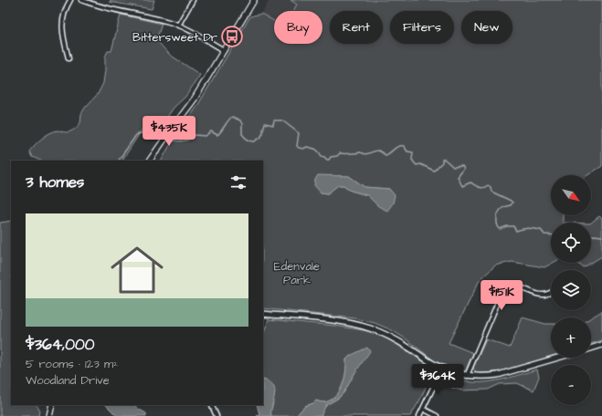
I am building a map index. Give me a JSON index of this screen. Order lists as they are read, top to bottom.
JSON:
{
  "parks": ["Edenvale Park"],
  "places": {
    "bus stop": ["Bittersweet Dr"]
  },
  "north": "bottom right",
  "page": {
    "chip": [
      "Buy",
      "Rent",
      "Filters",
      "New"
    ],
    "price": ["$435K", "$151K", "$364K"],
    "heading": "3 homes",
    "map_buttons": ["+", "−"],
    "list": [
      {
        "name": "$364,000",
        "note": "5 rooms · 123 m² · Woodland Drive"
      }
    ]
  }
}
